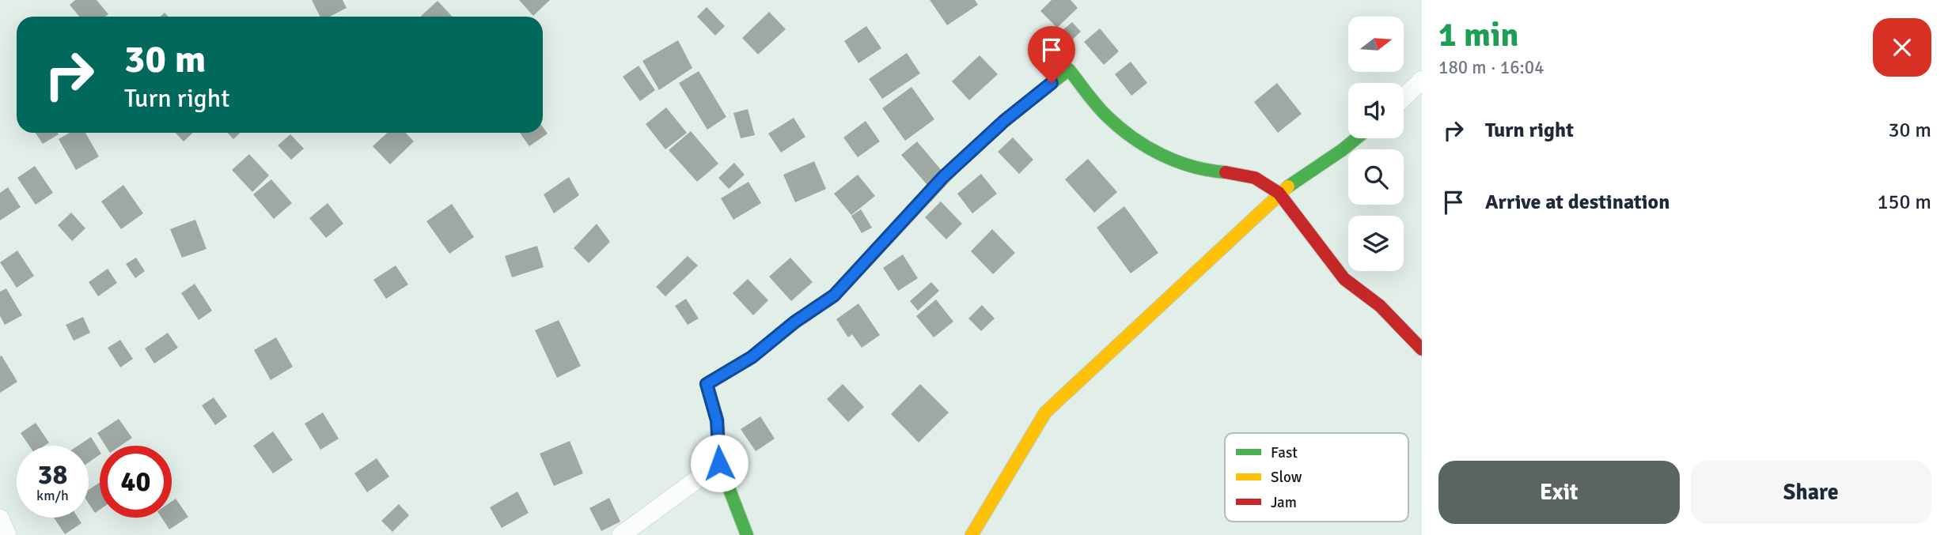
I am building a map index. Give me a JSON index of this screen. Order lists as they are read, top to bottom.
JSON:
{
  "legend": ["Fast", "Slow", "Jam"],
  "north": "right",
  "page": {
    "heading": ["1 min", "180 m · 16:04"],
    "turn": ["30 m", "Turn right"],
    "list": [
      {
        "name": "Turn right",
        "value": "30 m"
      },
      {
        "name": "Arrive at destination",
        "value": "150 m"
      }
    ],
    "speed": "38 km/h",
    "limit": "40",
    "buttons": ["Exit", "Share"]
  }
}
